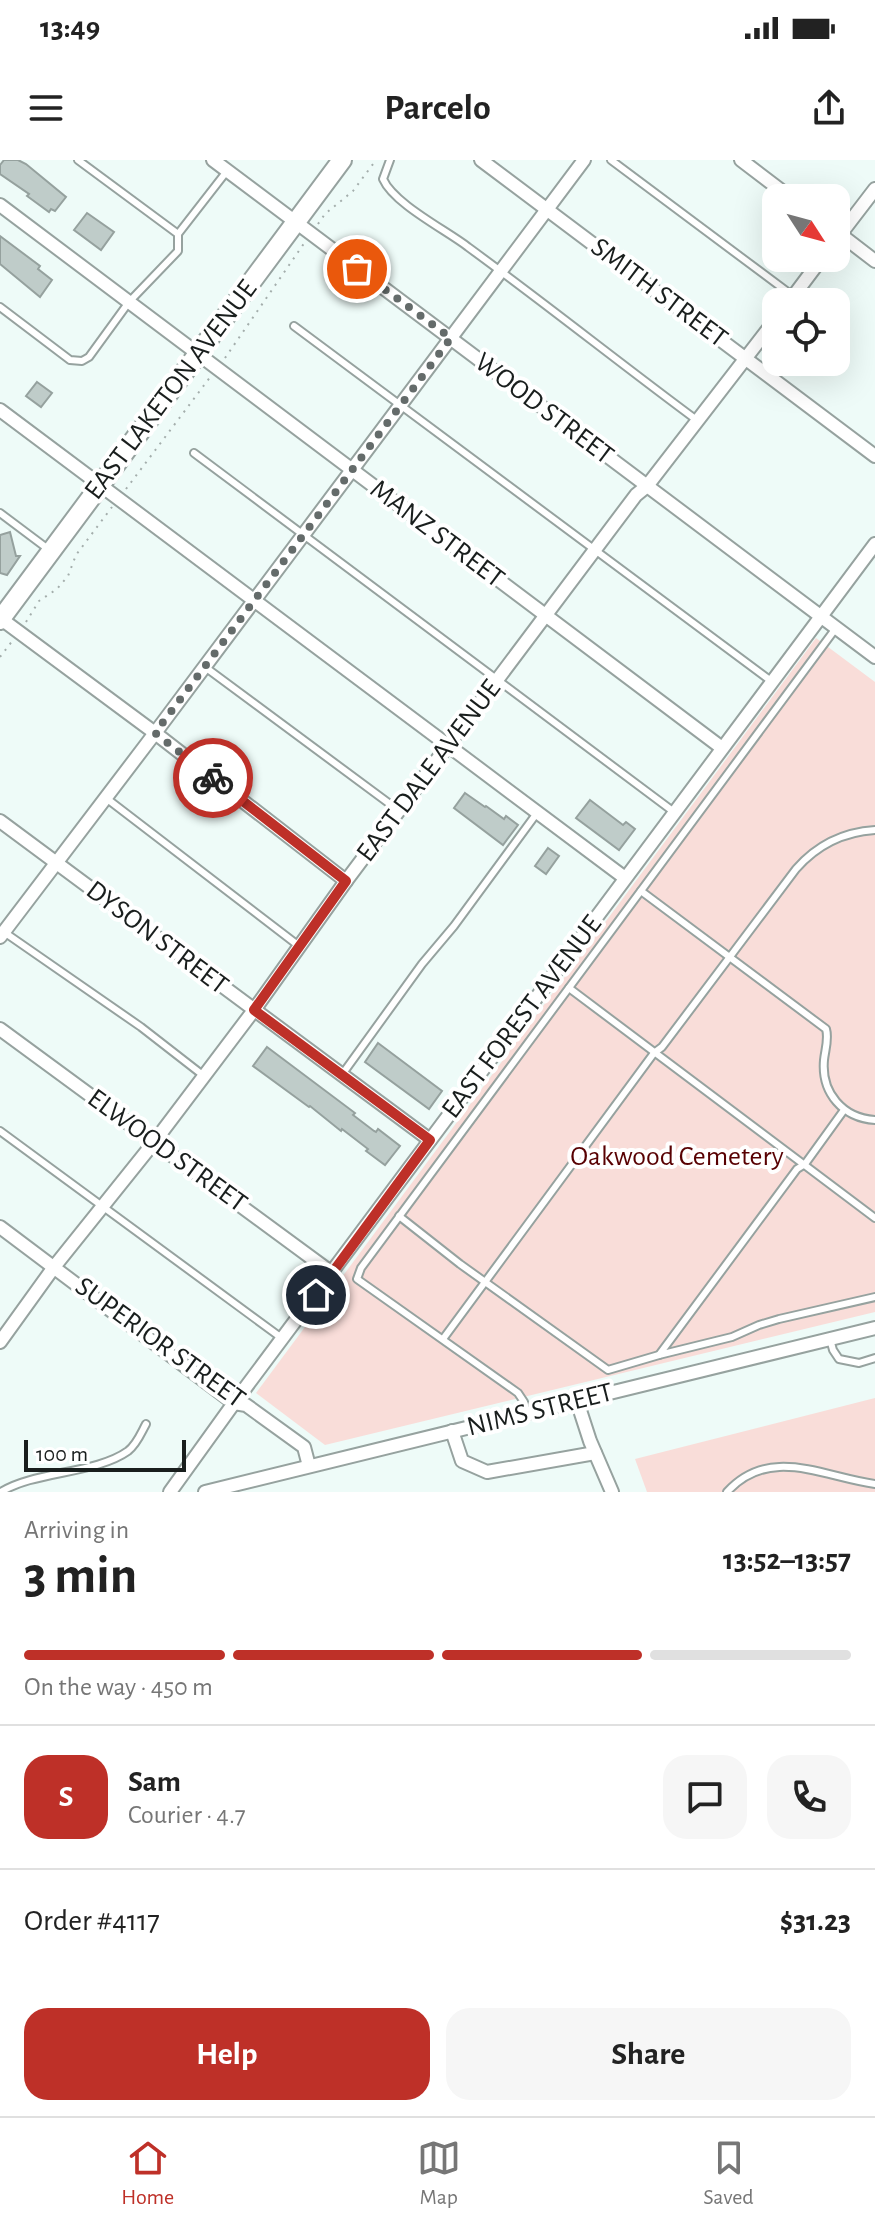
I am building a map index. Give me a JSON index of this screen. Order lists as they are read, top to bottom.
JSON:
{
  "streets": {
    "main road": ["EAST LAKETON AVENUE"],
    "street": [
      "SMITH STREET",
      "WOOD STREET",
      "MANZ STREET",
      "EAST DALE AVENUE",
      "DYSON STREET",
      "EAST FOREST AVENUE",
      "ELWOOD STREET",
      "SUPERIOR STREET",
      "NIMS STREET"
    ]
  },
  "crossings": [
    ["SMITH STREET", "EAST DALE AVENUE"],
    ["EAST LAKETON AVENUE", "WOOD STREET"],
    ["EAST LAKETON AVENUE", "MANZ STREET"],
    ["WOOD STREET", "EAST DALE AVENUE"],
    ["WOOD STREET", "EAST FOREST AVENUE"],
    ["MANZ STREET", "EAST DALE AVENUE"],
    ["MANZ STREET", "EAST FOREST AVENUE"],
    ["EAST DALE AVENUE", "DYSON STREET"],
    ["EAST DALE AVENUE", "ELWOOD STREET"],
    ["EAST DALE AVENUE", "SUPERIOR STREET"],
    ["DYSON STREET", "EAST FOREST AVENUE"],
    ["EAST FOREST AVENUE", "ELWOOD STREET"],
    ["EAST FOREST AVENUE", "SUPERIOR STREET"],
    ["SUPERIOR STREET", "NIMS STREET"]
  ],
  "parks": ["Oakwood Cemetery"],
  "scale_bar": "100 m",
  "north": "bottom right",
  "page": {
    "status": "13:49",
    "header": "Parcelo",
    "scale": "100 m",
    "heading": ["3 min", "Arriving in", "13:52–13:57"],
    "panel": [
      "Sam",
      "Courier · 4.7",
      "Order #4117",
      "$31.23"
    ],
    "bar": "On the way · 450 m",
    "round": "S",
    "buttons": ["Help", "Share"],
    "tabs": ["Home", "Map", "Saved"]
  }
}
